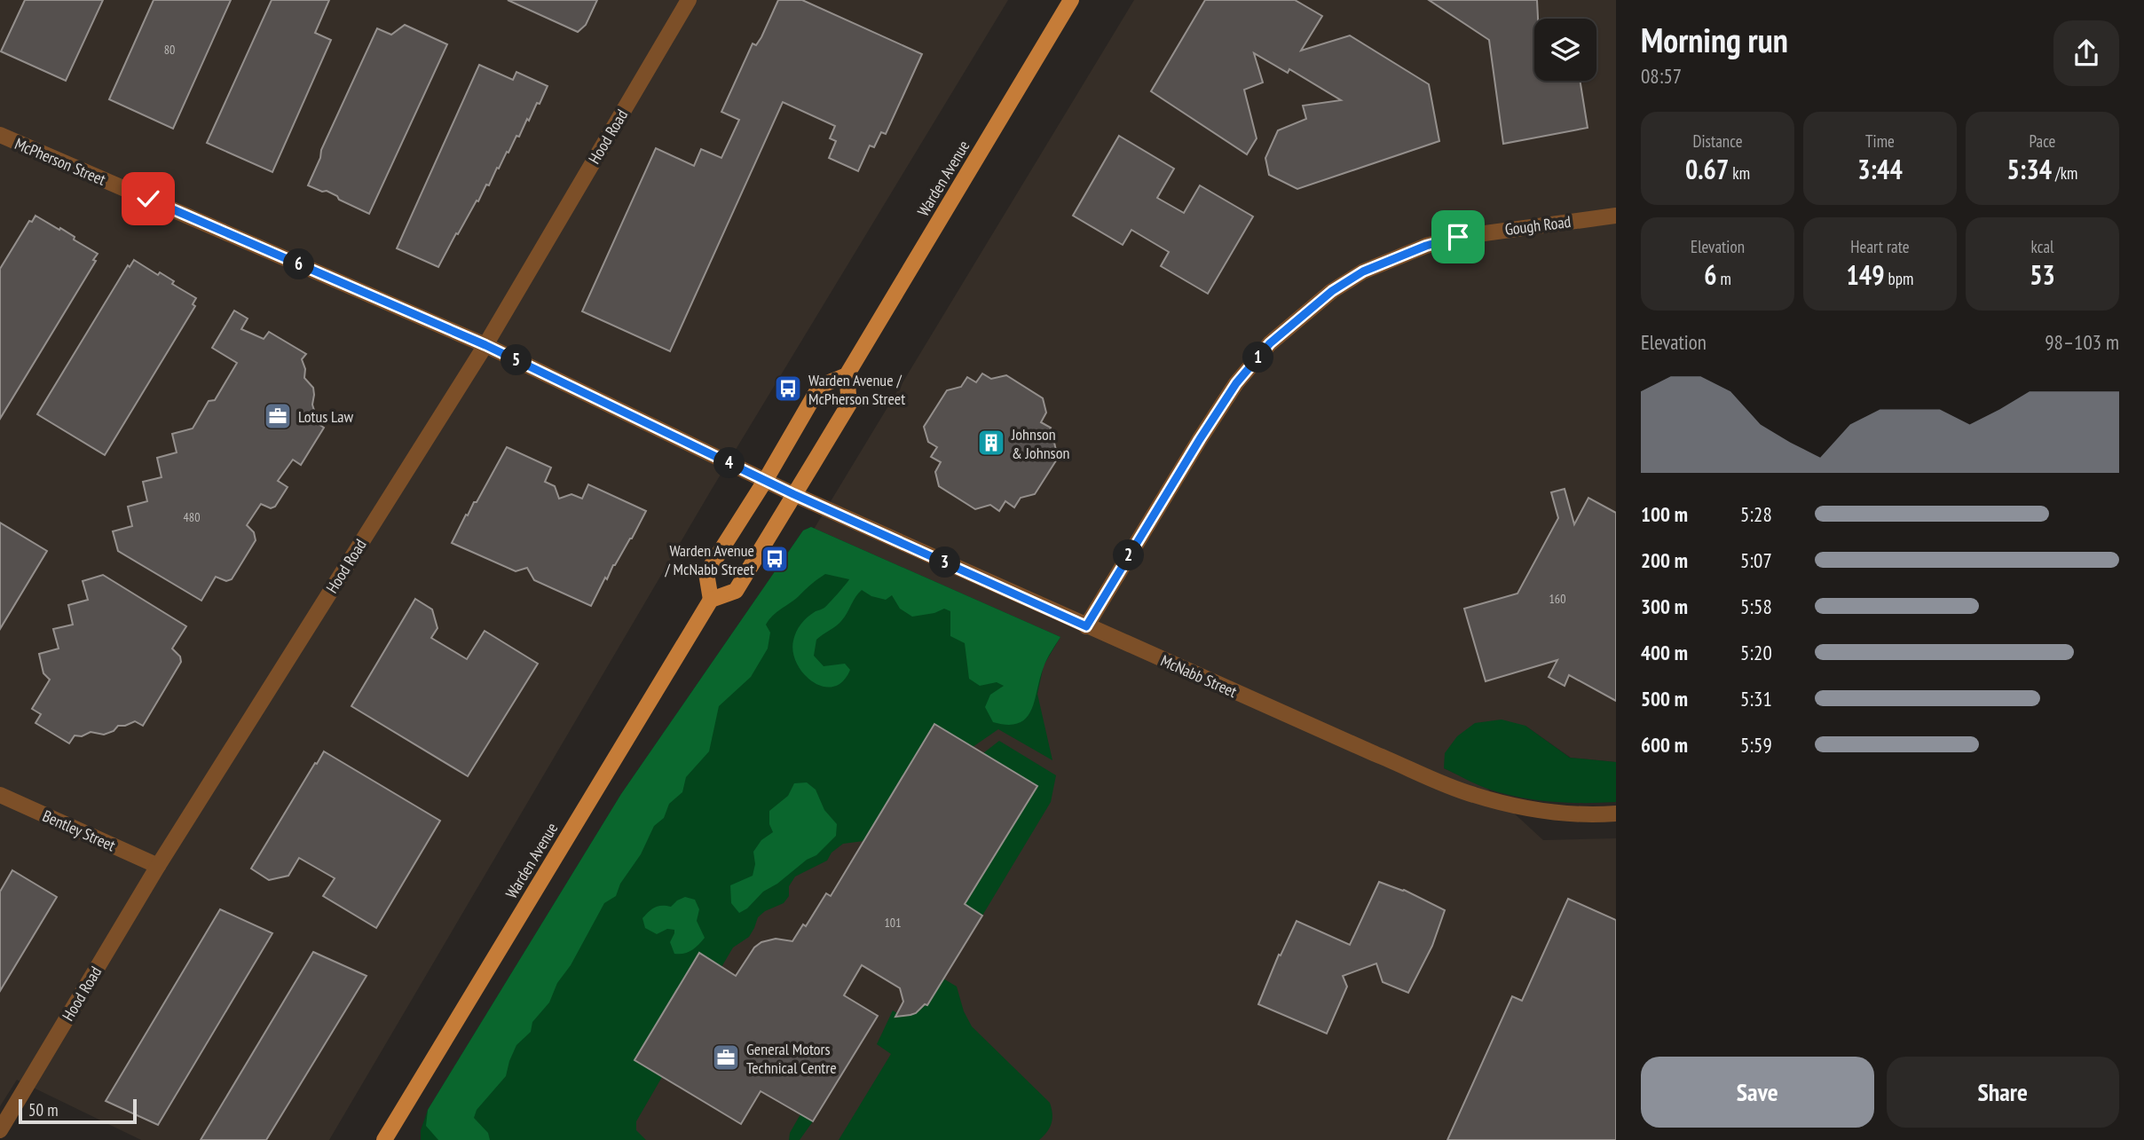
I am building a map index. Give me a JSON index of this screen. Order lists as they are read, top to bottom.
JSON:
{
  "streets": {
    "main road": ["Warden Avenue"],
    "street": [
      "Hood Road",
      "McPherson Street",
      "Gough Road",
      "McNabb Street",
      "Bentley Street"
    ]
  },
  "crossings": [
    ["Hood Road", "McPherson Street"],
    ["Hood Road", "Bentley Street"],
    ["McPherson Street", "McNabb Street"],
    ["Gough Road", "McNabb Street"]
  ],
  "places": {
    "bus stop": ["Warden Avenue / McPherson Street", "Warden Avenue / McNabb Street"],
    "office": ["Lotus Law", "General Motors Technical Centre"],
    "building": ["Johnson & Johnson"]
  },
  "house_numbers": [
    "80",
    "480",
    "160",
    "101"
  ],
  "scale_bar": "50 m",
  "page": {
    "heading": ["Morning run", "08:57"],
    "stats": [
      ["Distance", "0.67 km"],
      ["Time", "3:44"],
      ["Pace", "5:34 /km"],
      ["Elevation", "6 m"],
      ["Heart rate", "149 bpm"],
      ["kcal", "53"]
    ],
    "pins": [
      "6",
      "1",
      "5",
      "4",
      "2",
      "3"
    ],
    "chart": ["Elevation", "98–103 m"],
    "list": [
      {
        "name": "100 m",
        "note": "5:28"
      },
      {
        "name": "200 m",
        "note": "5:07"
      },
      {
        "name": "300 m",
        "note": "5:58"
      },
      {
        "name": "400 m",
        "note": "5:20"
      },
      {
        "name": "500 m",
        "note": "5:31"
      },
      {
        "name": "600 m",
        "note": "5:59"
      }
    ],
    "buttons": ["Save", "Share"],
    "scale": "50 m"
  }
}
